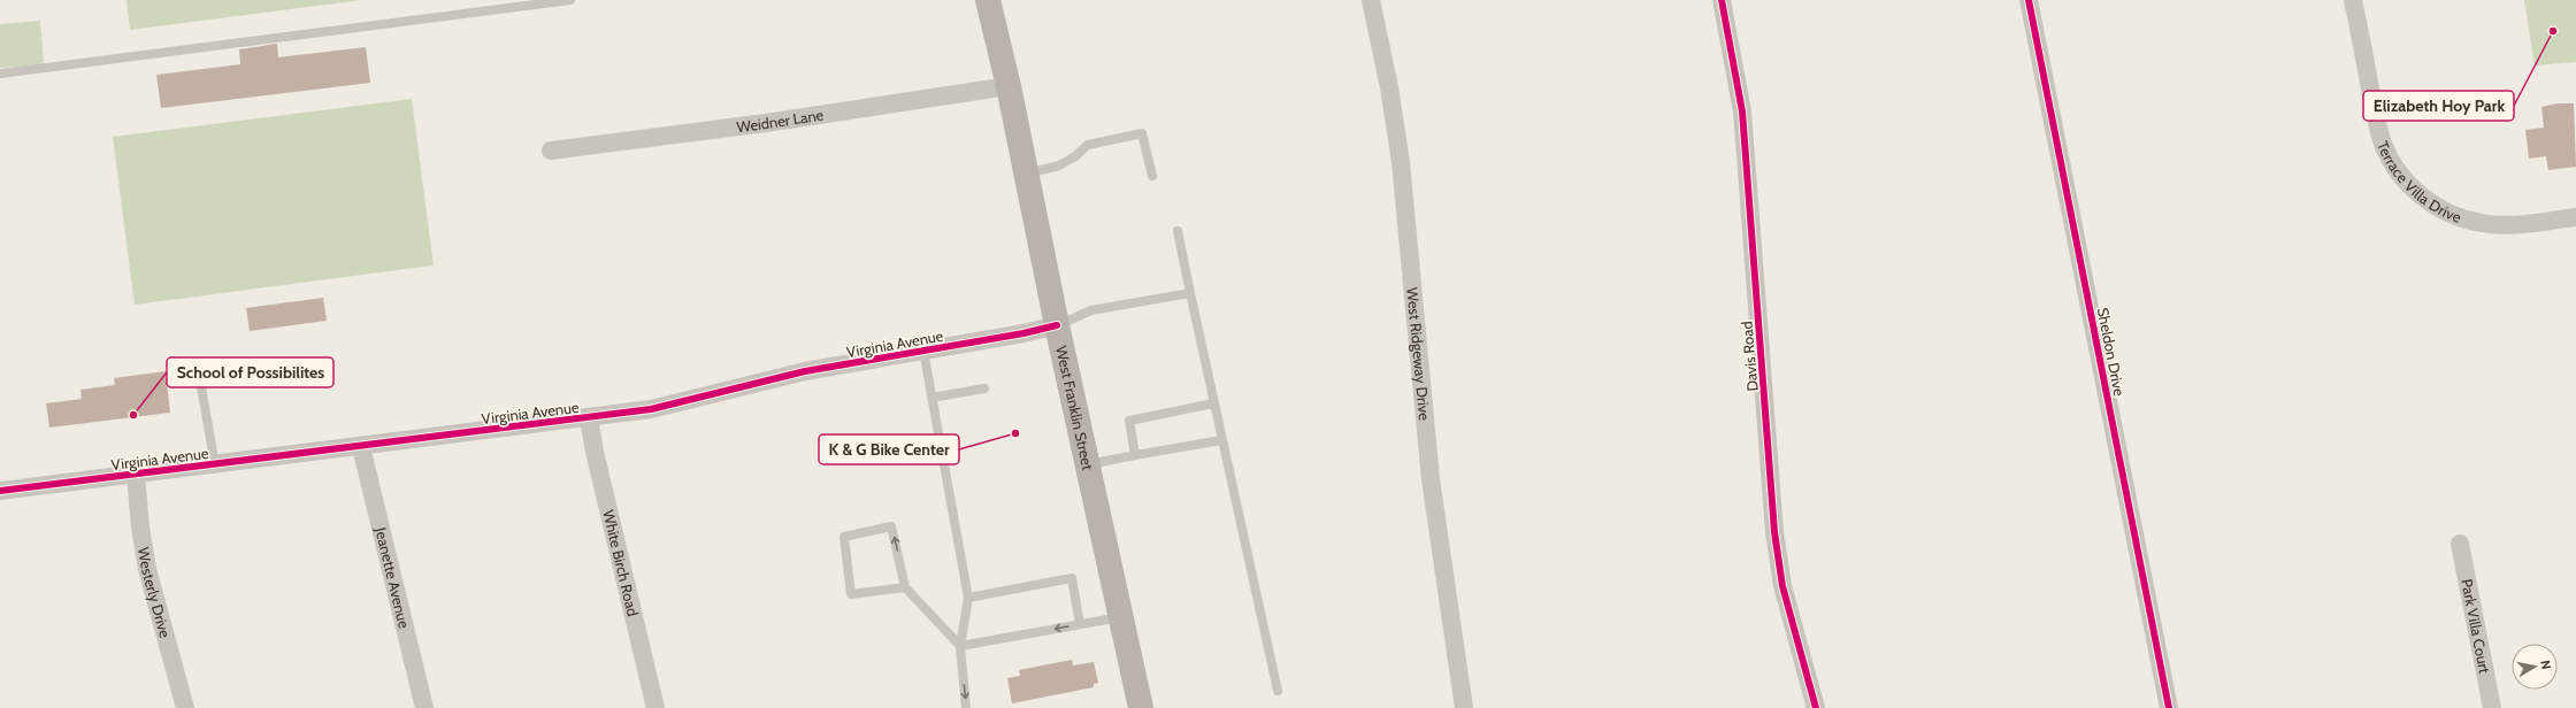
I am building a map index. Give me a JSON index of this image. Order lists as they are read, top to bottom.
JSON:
{
  "streets": {
    "main road": ["West Franklin Street"],
    "street": [
      "Weidner Lane",
      "Terrace Villa Drive",
      "Virginia Avenue",
      "Sheldon Drive",
      "West Ridgeway Drive",
      "Davis Road",
      "White Birch Road",
      "Jeanette Avenue",
      "Westerly Drive",
      "Park Villa Court"
    ]
  },
  "crossings": [
    ["Weidner Lane", "West Franklin Street"],
    ["Virginia Avenue", "West Franklin Street"],
    ["Virginia Avenue", "White Birch Road"],
    ["Virginia Avenue", "Jeanette Avenue"],
    ["Virginia Avenue", "Westerly Drive"]
  ],
  "places": ["Elizabeth Hoy Park", "School of Possibilites", "K & G Bike Center"],
  "north": "right"
}
